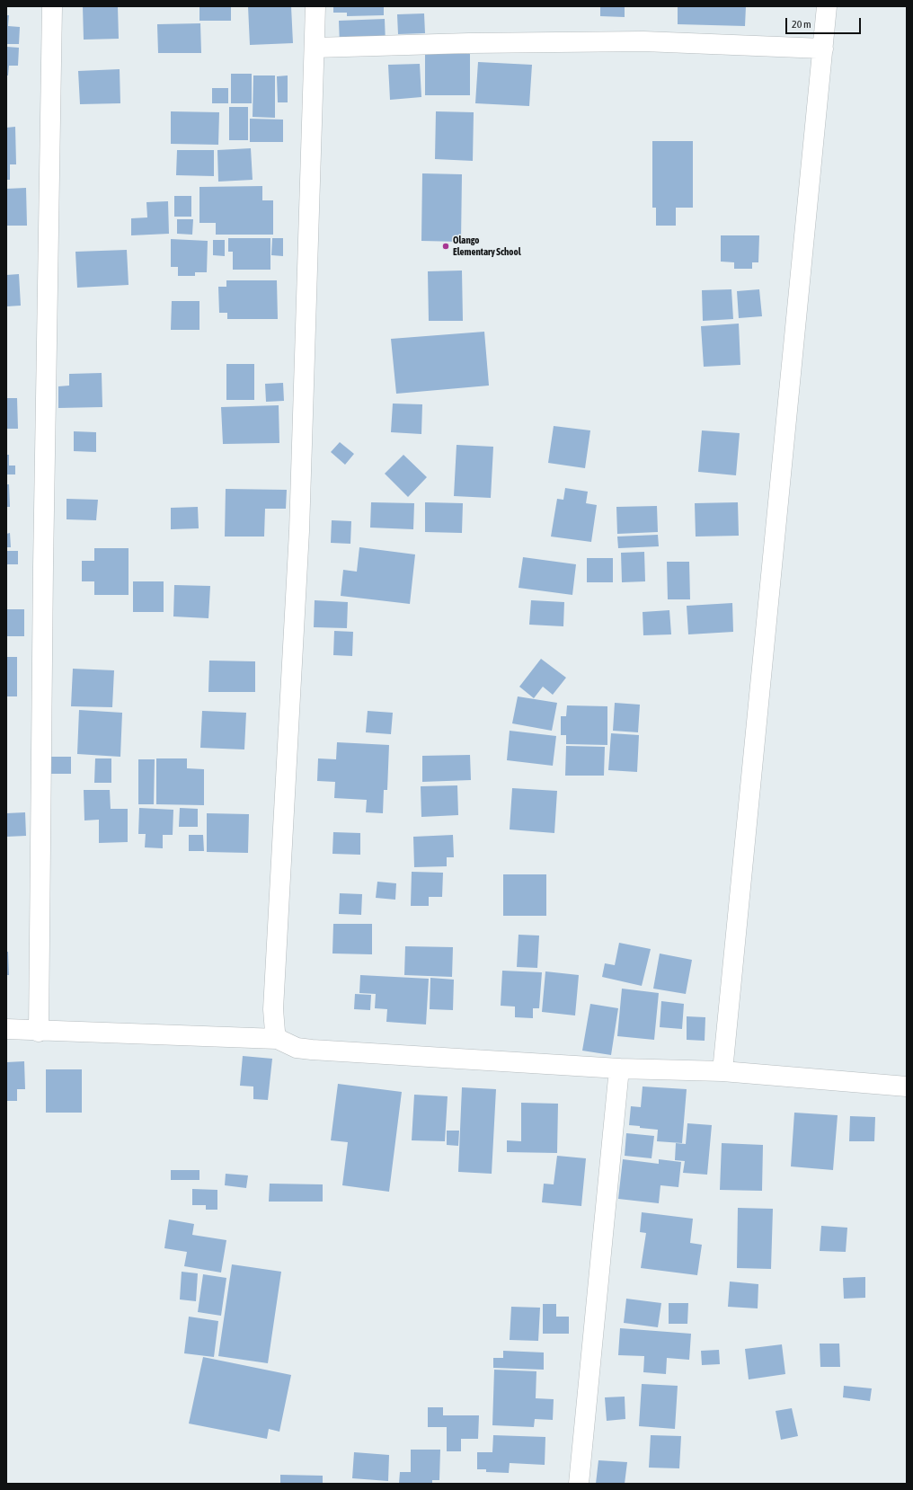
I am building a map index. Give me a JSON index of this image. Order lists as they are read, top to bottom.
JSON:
{
  "places": ["Olango Elementary School"],
  "scale_bar": "20 m"
}
